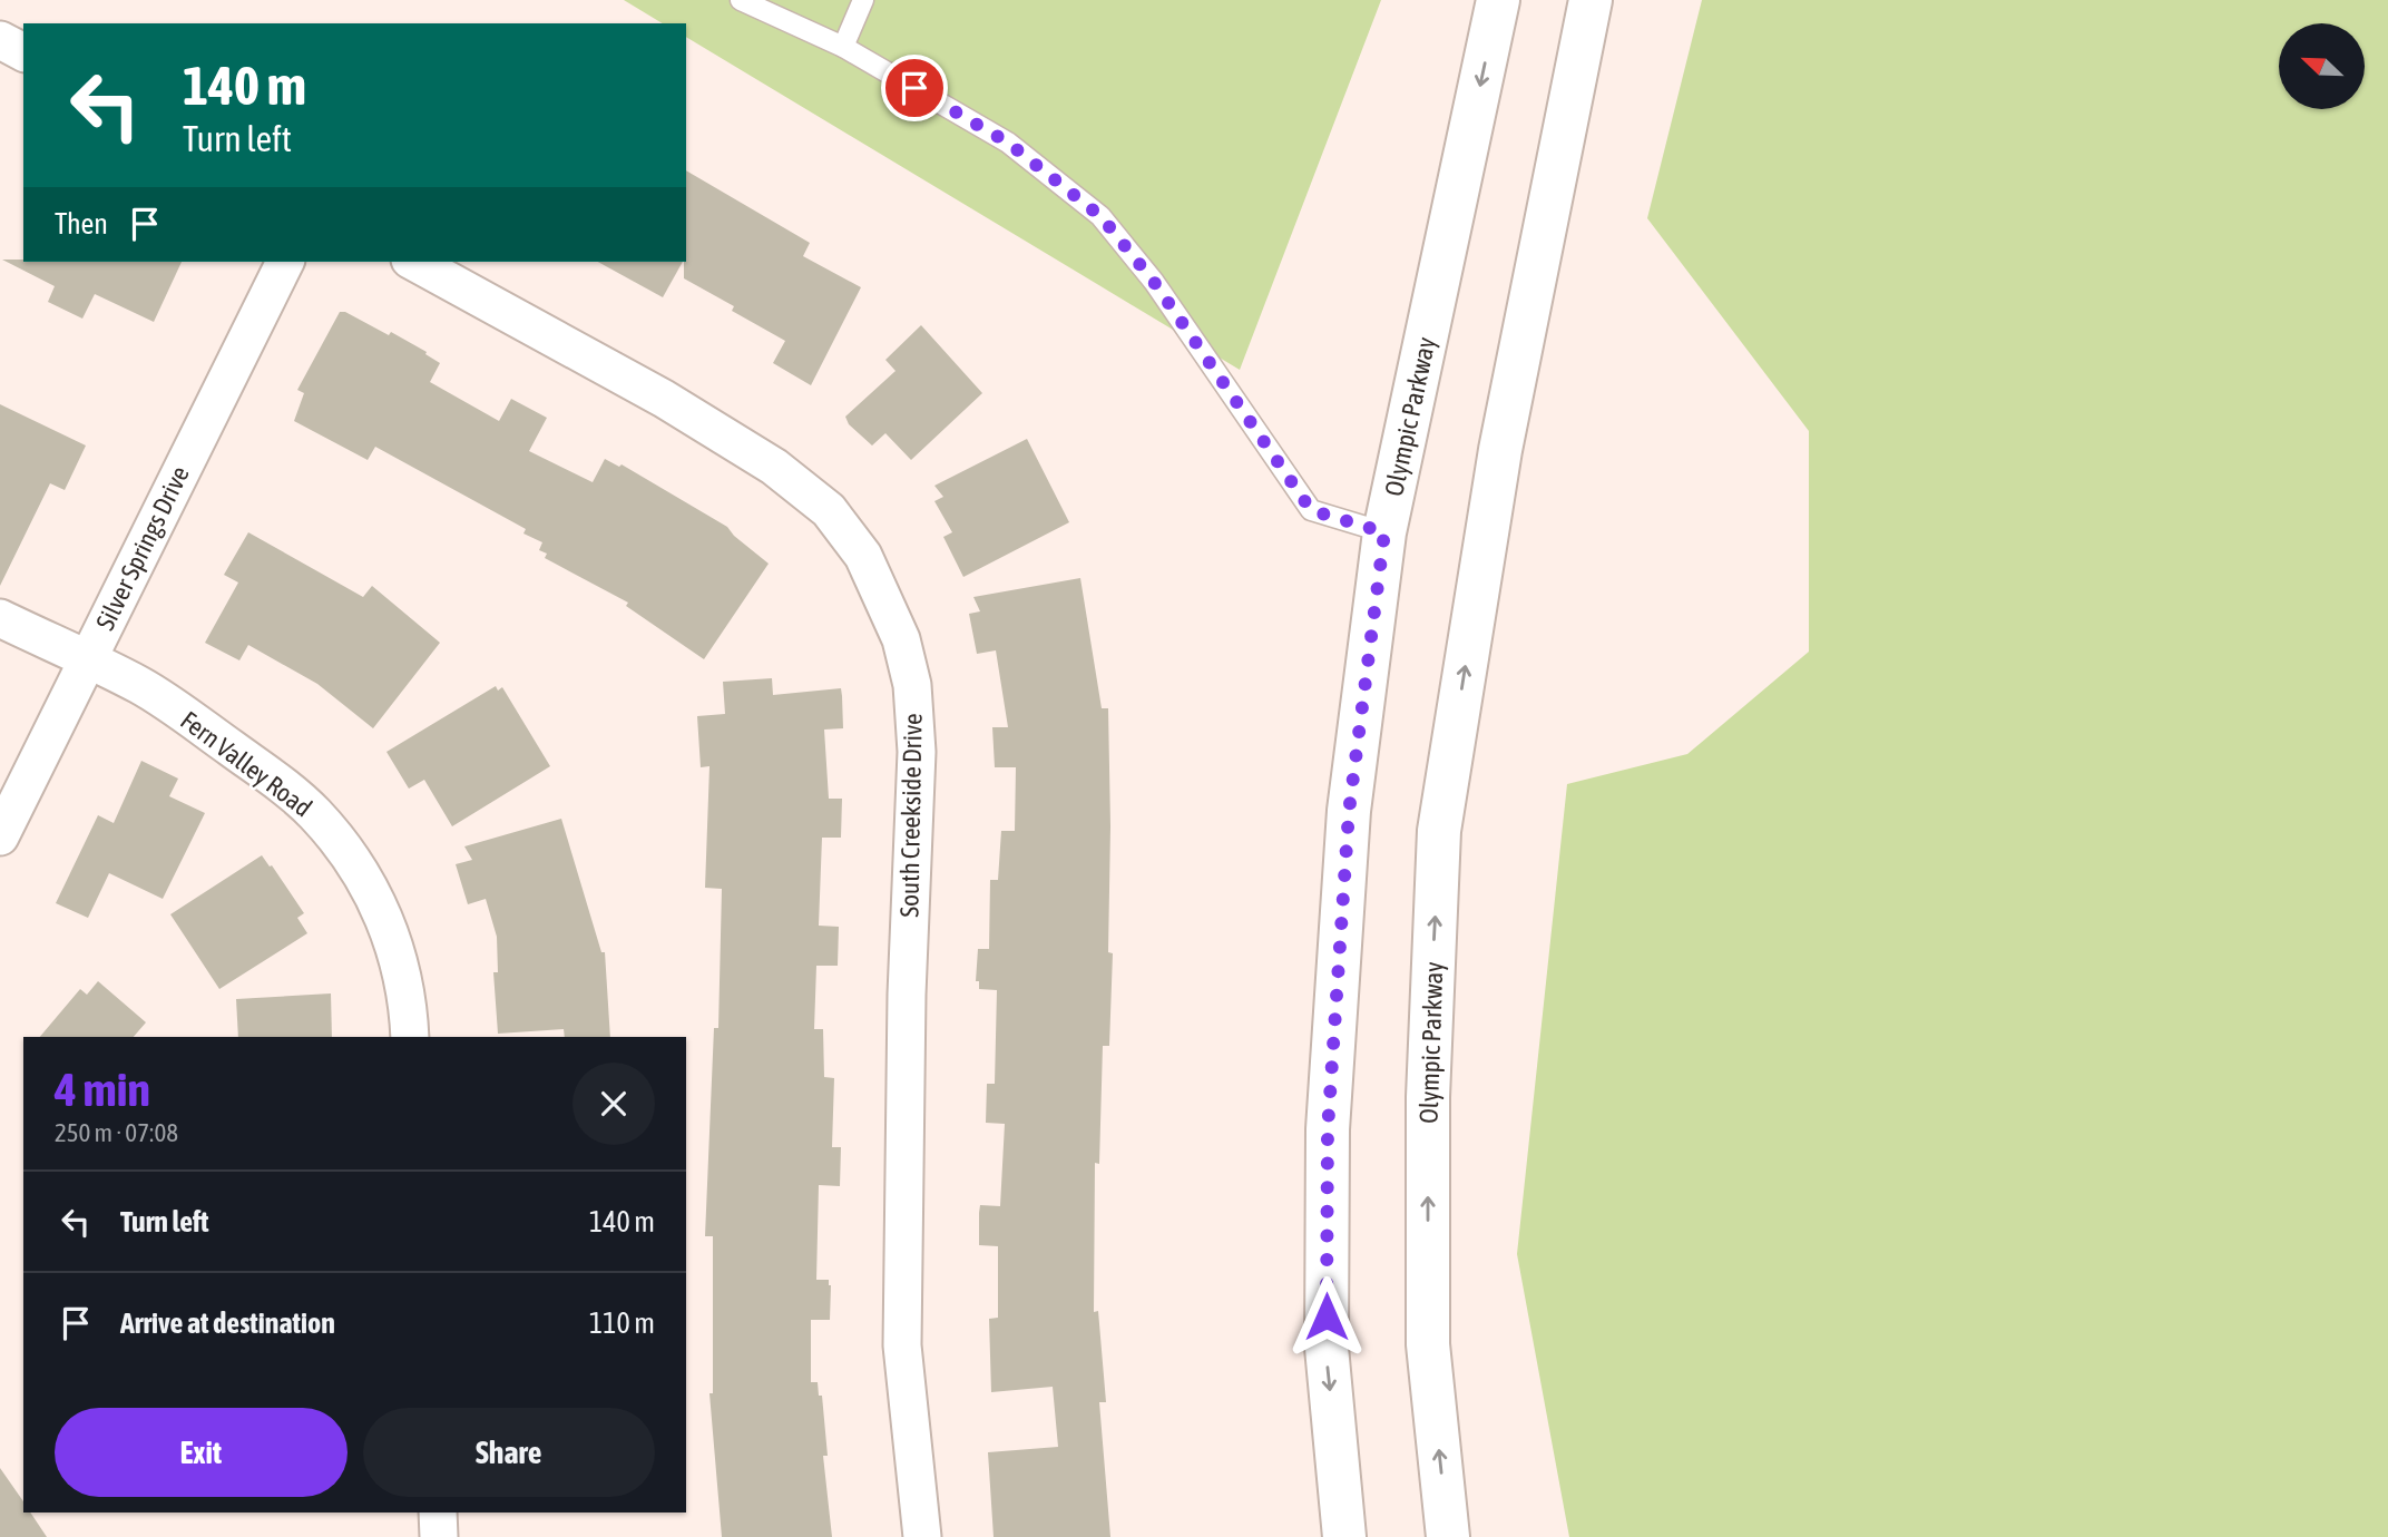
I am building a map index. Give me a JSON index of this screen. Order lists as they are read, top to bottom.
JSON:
{
  "streets": {
    "main road": ["Olympic Parkway"],
    "street": ["Silver Springs Drive", "Fern Valley Road", "South Creekside Drive"]
  },
  "crossings": [
    ["Silver Springs Drive", "Fern Valley Road"]
  ],
  "north": "top left",
  "page": {
    "turn": ["140 m", "Turn left"],
    "then": "Then",
    "heading": ["4 min", "250 m · 07:08"],
    "list": [
      {
        "name": "Turn left",
        "value": "140 m"
      },
      {
        "name": "Arrive at destination",
        "value": "110 m"
      }
    ],
    "buttons": ["Exit", "Share"]
  }
}
